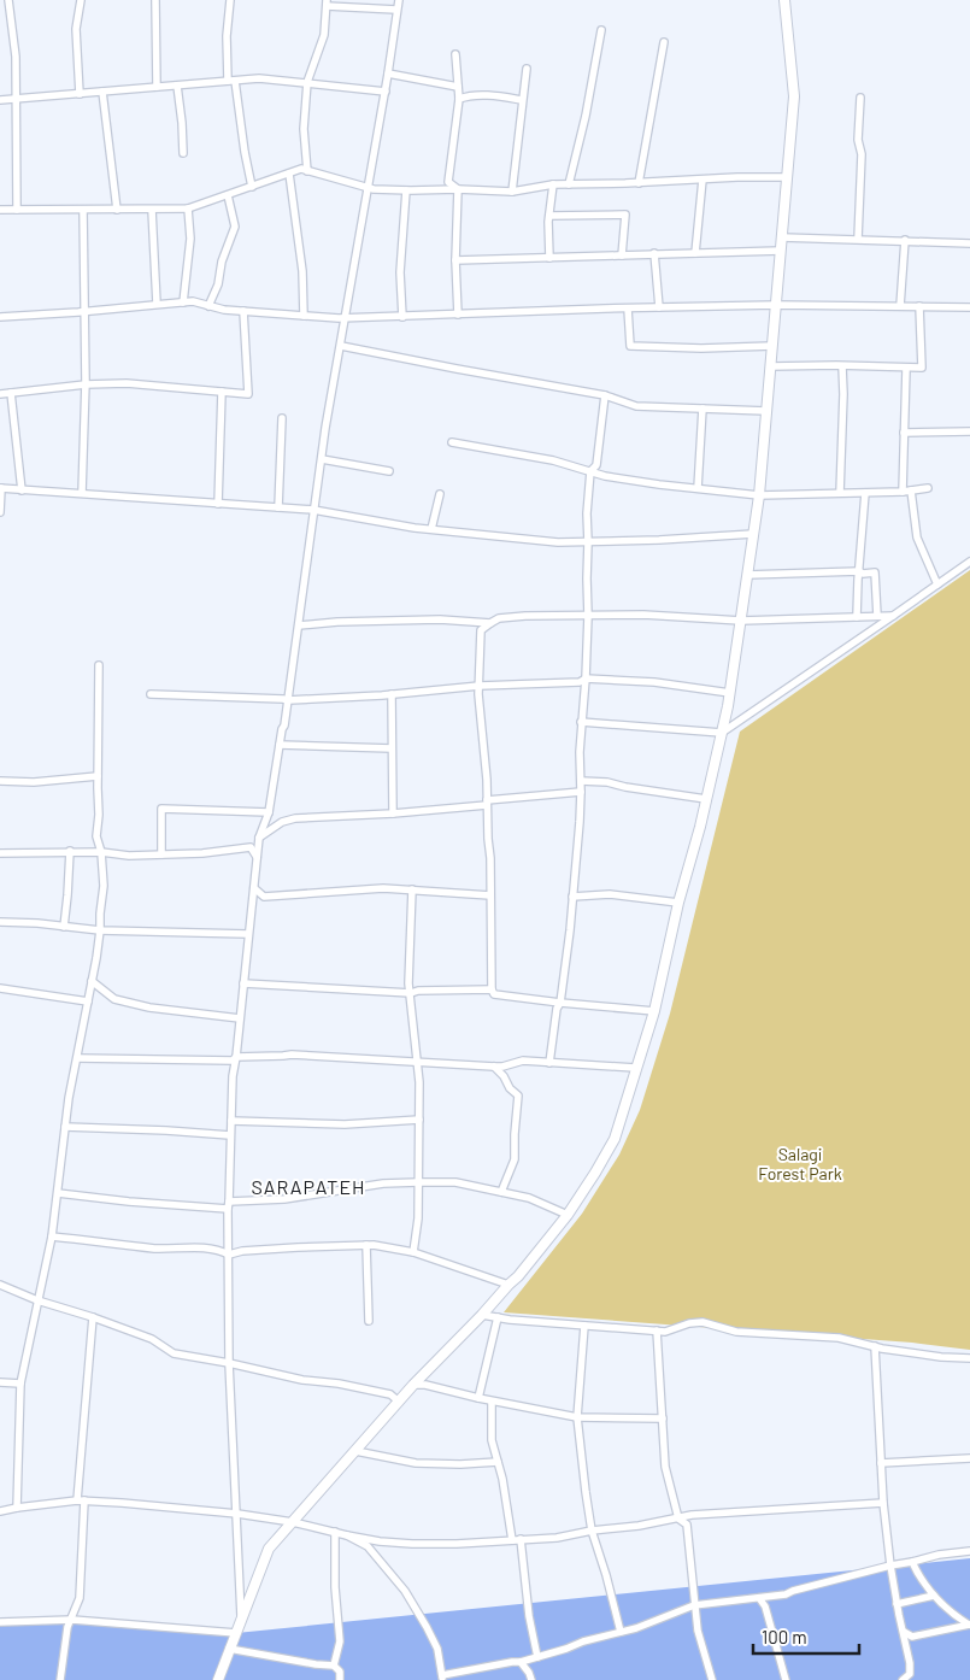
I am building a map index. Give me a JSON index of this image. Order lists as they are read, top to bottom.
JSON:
{
  "districts": ["SARAPATEH"],
  "parks": ["Salagi Forest Park"],
  "scale_bar": "100 m"
}
